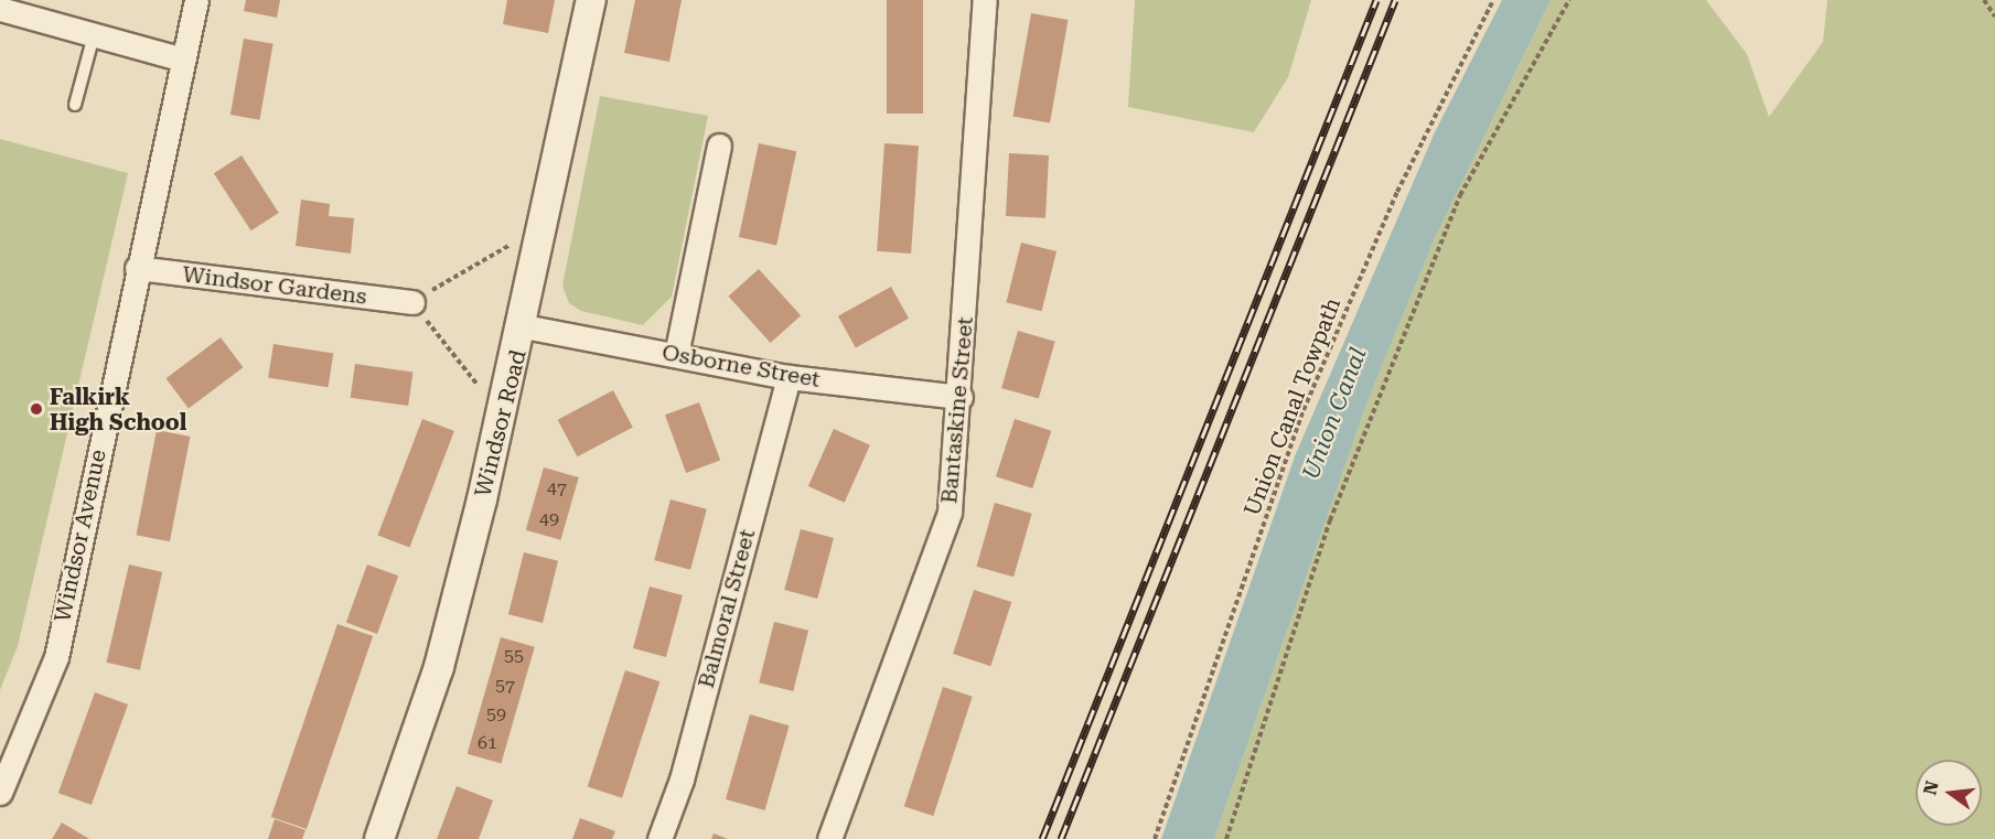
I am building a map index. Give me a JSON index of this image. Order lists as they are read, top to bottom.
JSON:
{
  "streets": {
    "street": [
      "Windsor Gardens",
      "Osborne Street",
      "Bantaskine Street",
      "Windsor Road",
      "Windsor Avenue",
      "Balmoral Street"
    ],
    "path": ["Union Canal Towpath"]
  },
  "crossings": [
    ["Windsor Gardens", "Windsor Avenue"],
    ["Osborne Street", "Bantaskine Street"],
    ["Osborne Street", "Windsor Road"],
    ["Osborne Street", "Balmoral Street"]
  ],
  "water": ["Union Canal"],
  "places": ["Falkirk High School"],
  "house_numbers": [
    "47",
    "49",
    "55",
    "57",
    "59",
    "61"
  ],
  "north": "left"
}
